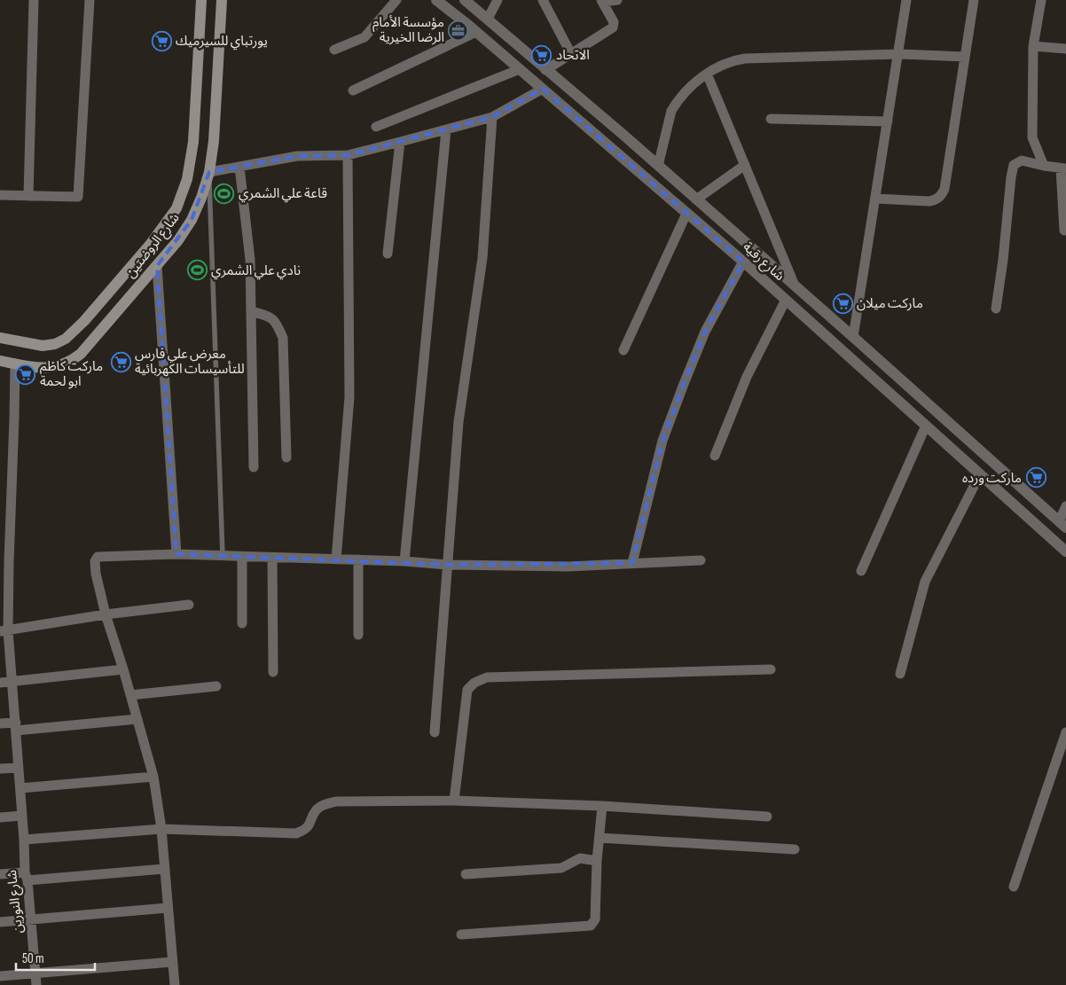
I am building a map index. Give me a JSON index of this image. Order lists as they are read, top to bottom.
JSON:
{
  "streets": {
    "main road": ["شارع الروضتين"],
    "street": ["شارع رقية", "شارع النورين"]
  },
  "crossings": [
    ["شارع الروضتين", "شارع النورين"]
  ],
  "places": {
    "office": ["مؤسسة الأمام الرضا الخيرية"],
    "supermarket": [
      "يورتباي للسيرميك",
      "الاتحاد",
      "ماركت ميلان",
      "معرض علي فارس للتأسيسات الكهربائية",
      "ماركت كاظم ابو لحمة",
      "ماركت ورده"
    ],
    "sports": ["قاعة علي الشمري", "نادي علي الشمري"]
  },
  "scale_bar": "50 m"
}
